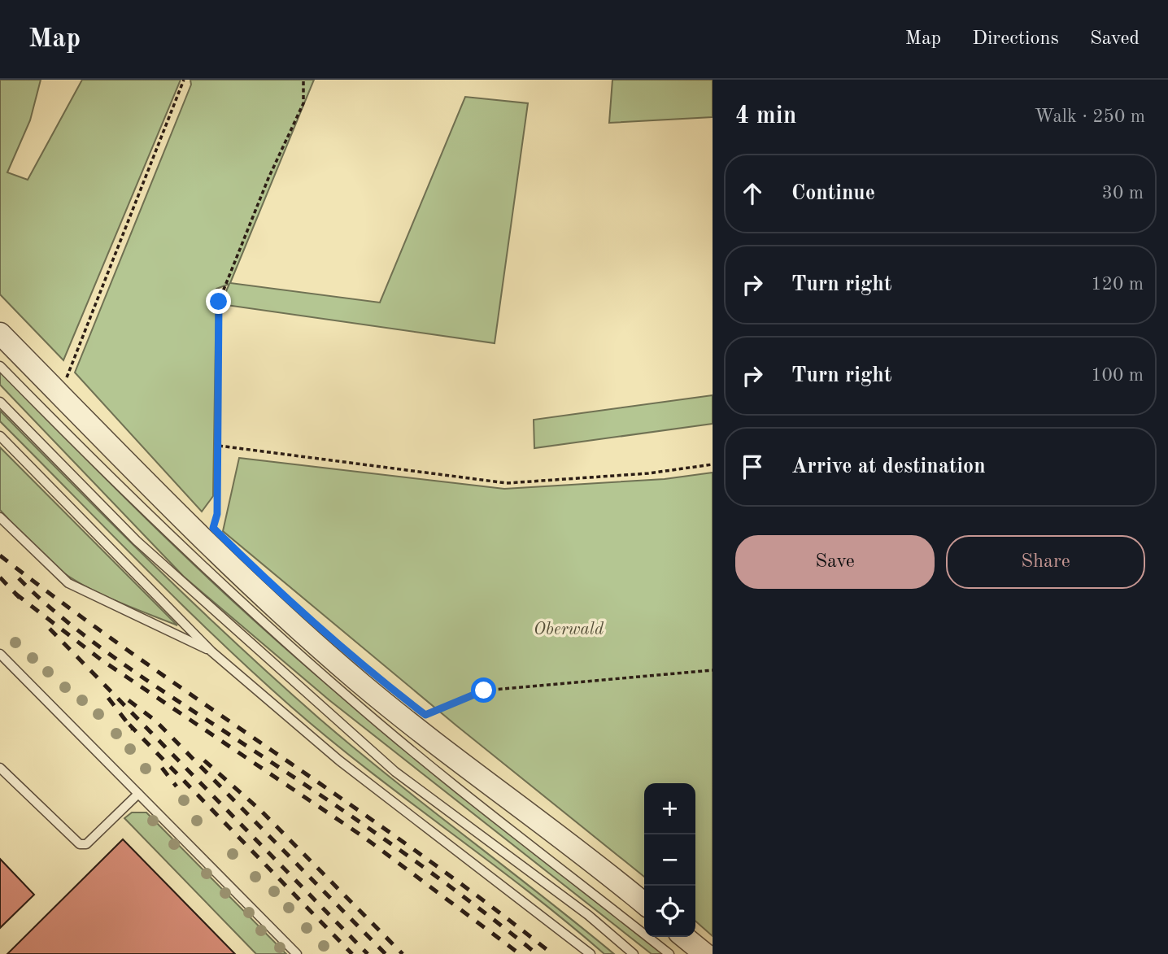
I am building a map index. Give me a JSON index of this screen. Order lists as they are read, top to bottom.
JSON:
{
  "parks": ["Oberwald"],
  "page": {
    "header": "Map",
    "nav": ["Map", "Directions", "Saved"],
    "heading": ["4 min", "Walk · 250 m"],
    "list": [
      ["Continue", "30 m"],
      ["Turn right", "120 m"],
      ["Turn right", "100 m"],
      "Arrive at destination"
    ],
    "buttons": ["Save", "Share"],
    "map_buttons": ["+", "−"]
  }
}
